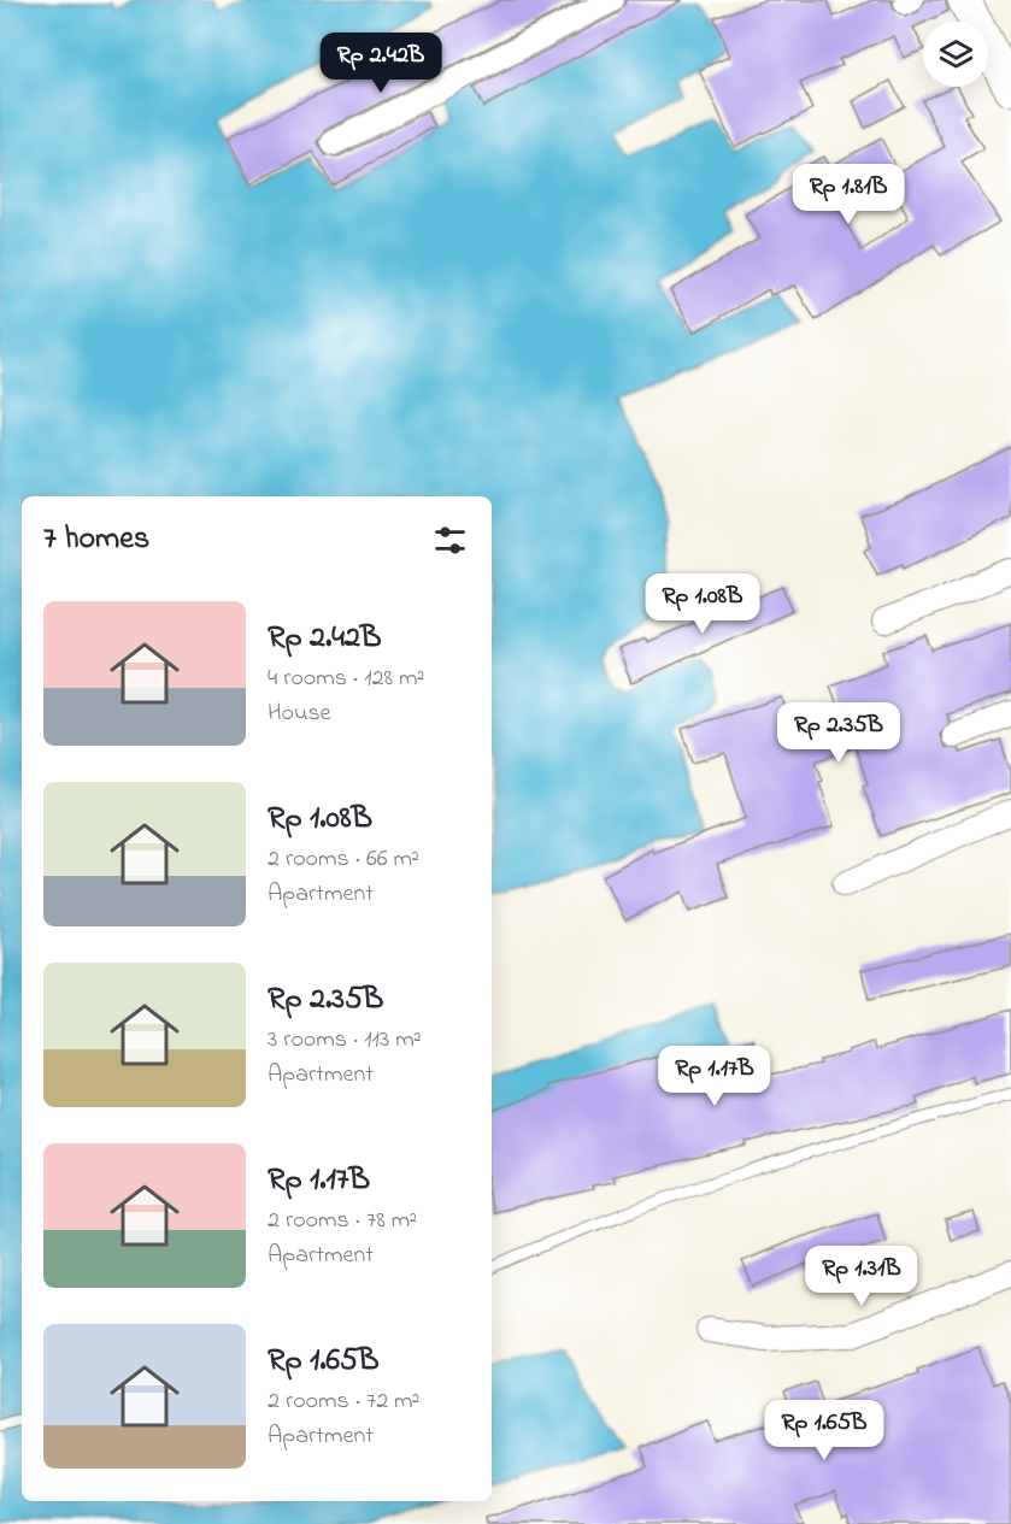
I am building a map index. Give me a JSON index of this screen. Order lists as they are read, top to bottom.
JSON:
{
  "page": {
    "price": [
      "Rp 2.42B",
      "Rp 1.81B",
      "Rp 1.08B",
      "Rp 2.35B",
      "Rp 1.17B",
      "Rp 1.31B",
      "Rp 1.65B"
    ],
    "heading": "7 homes",
    "list": [
      {
        "name": "Rp 2.42B",
        "note": "4 rooms · 128 m² · House"
      },
      {
        "name": "Rp 1.08B",
        "note": "2 rooms · 66 m² · Apartment"
      },
      {
        "name": "Rp 2.35B",
        "note": "3 rooms · 113 m² · Apartment"
      },
      {
        "name": "Rp 1.17B",
        "note": "2 rooms · 78 m² · Apartment"
      },
      {
        "name": "Rp 1.65B",
        "note": "2 rooms · 72 m² · Apartment"
      }
    ]
  }
}
